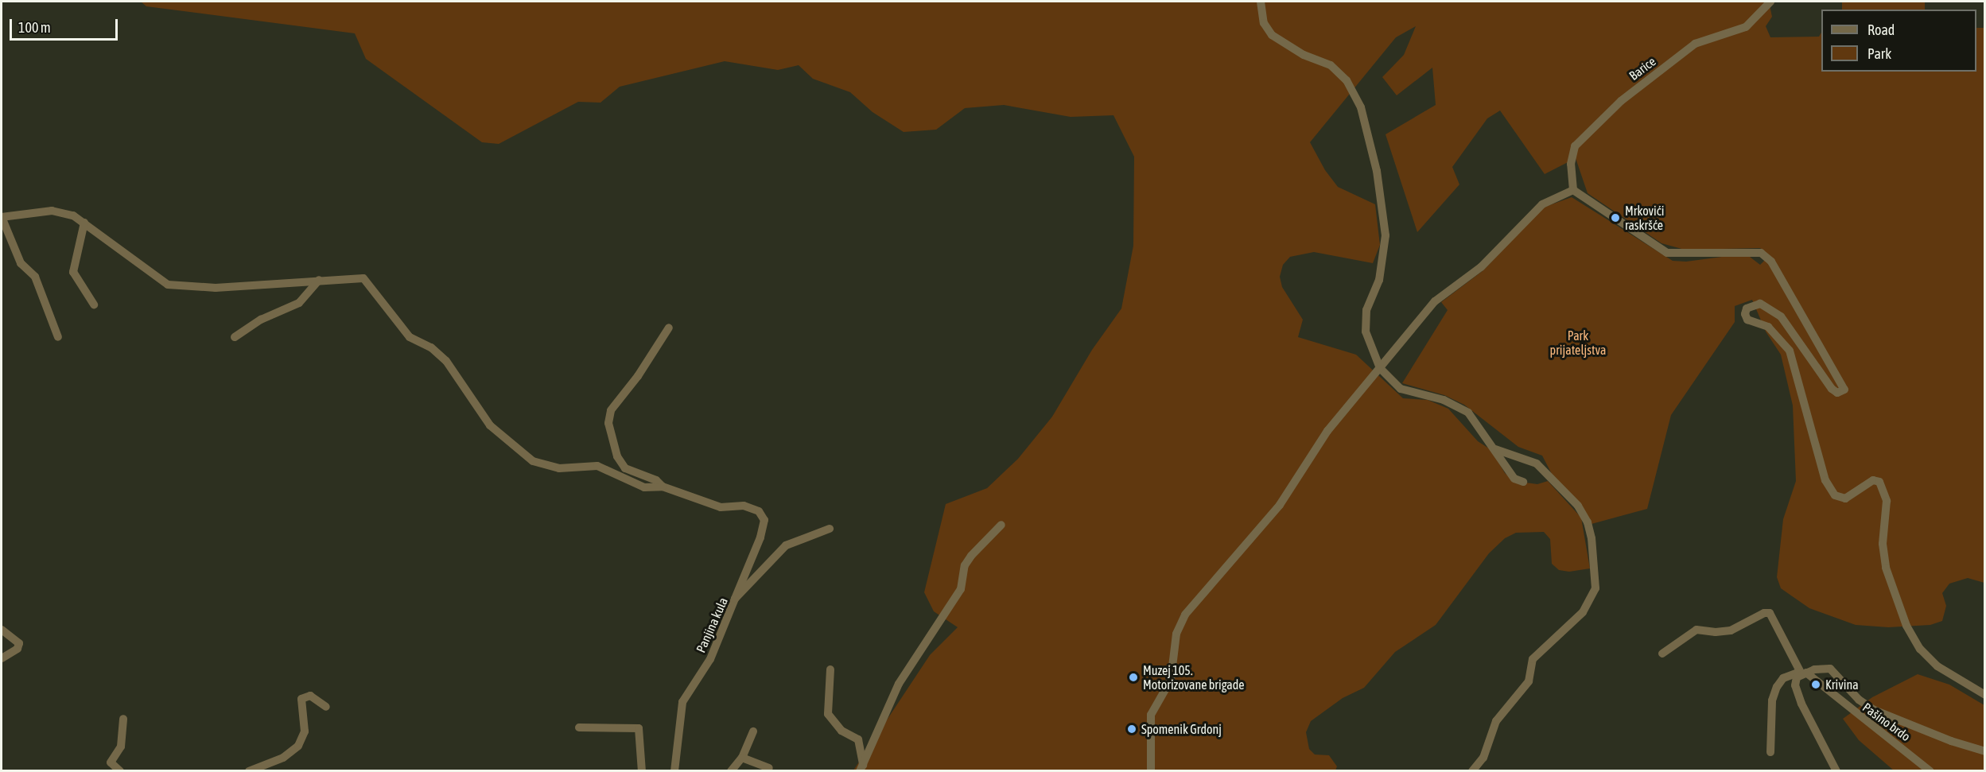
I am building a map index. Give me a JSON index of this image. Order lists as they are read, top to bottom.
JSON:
{
  "streets": {
    "street": ["Barice", "Panjina kula", "Pašino brdo"]
  },
  "parks": ["Park prijateljstva"],
  "places": [
    "Mrkovići raskršće",
    "Muzej 105. Motorizovane brigade",
    "Krivina",
    "Spomenik Grdonj"
  ],
  "legend": ["Road", "Park"],
  "scale_bar": "100 m"
}
